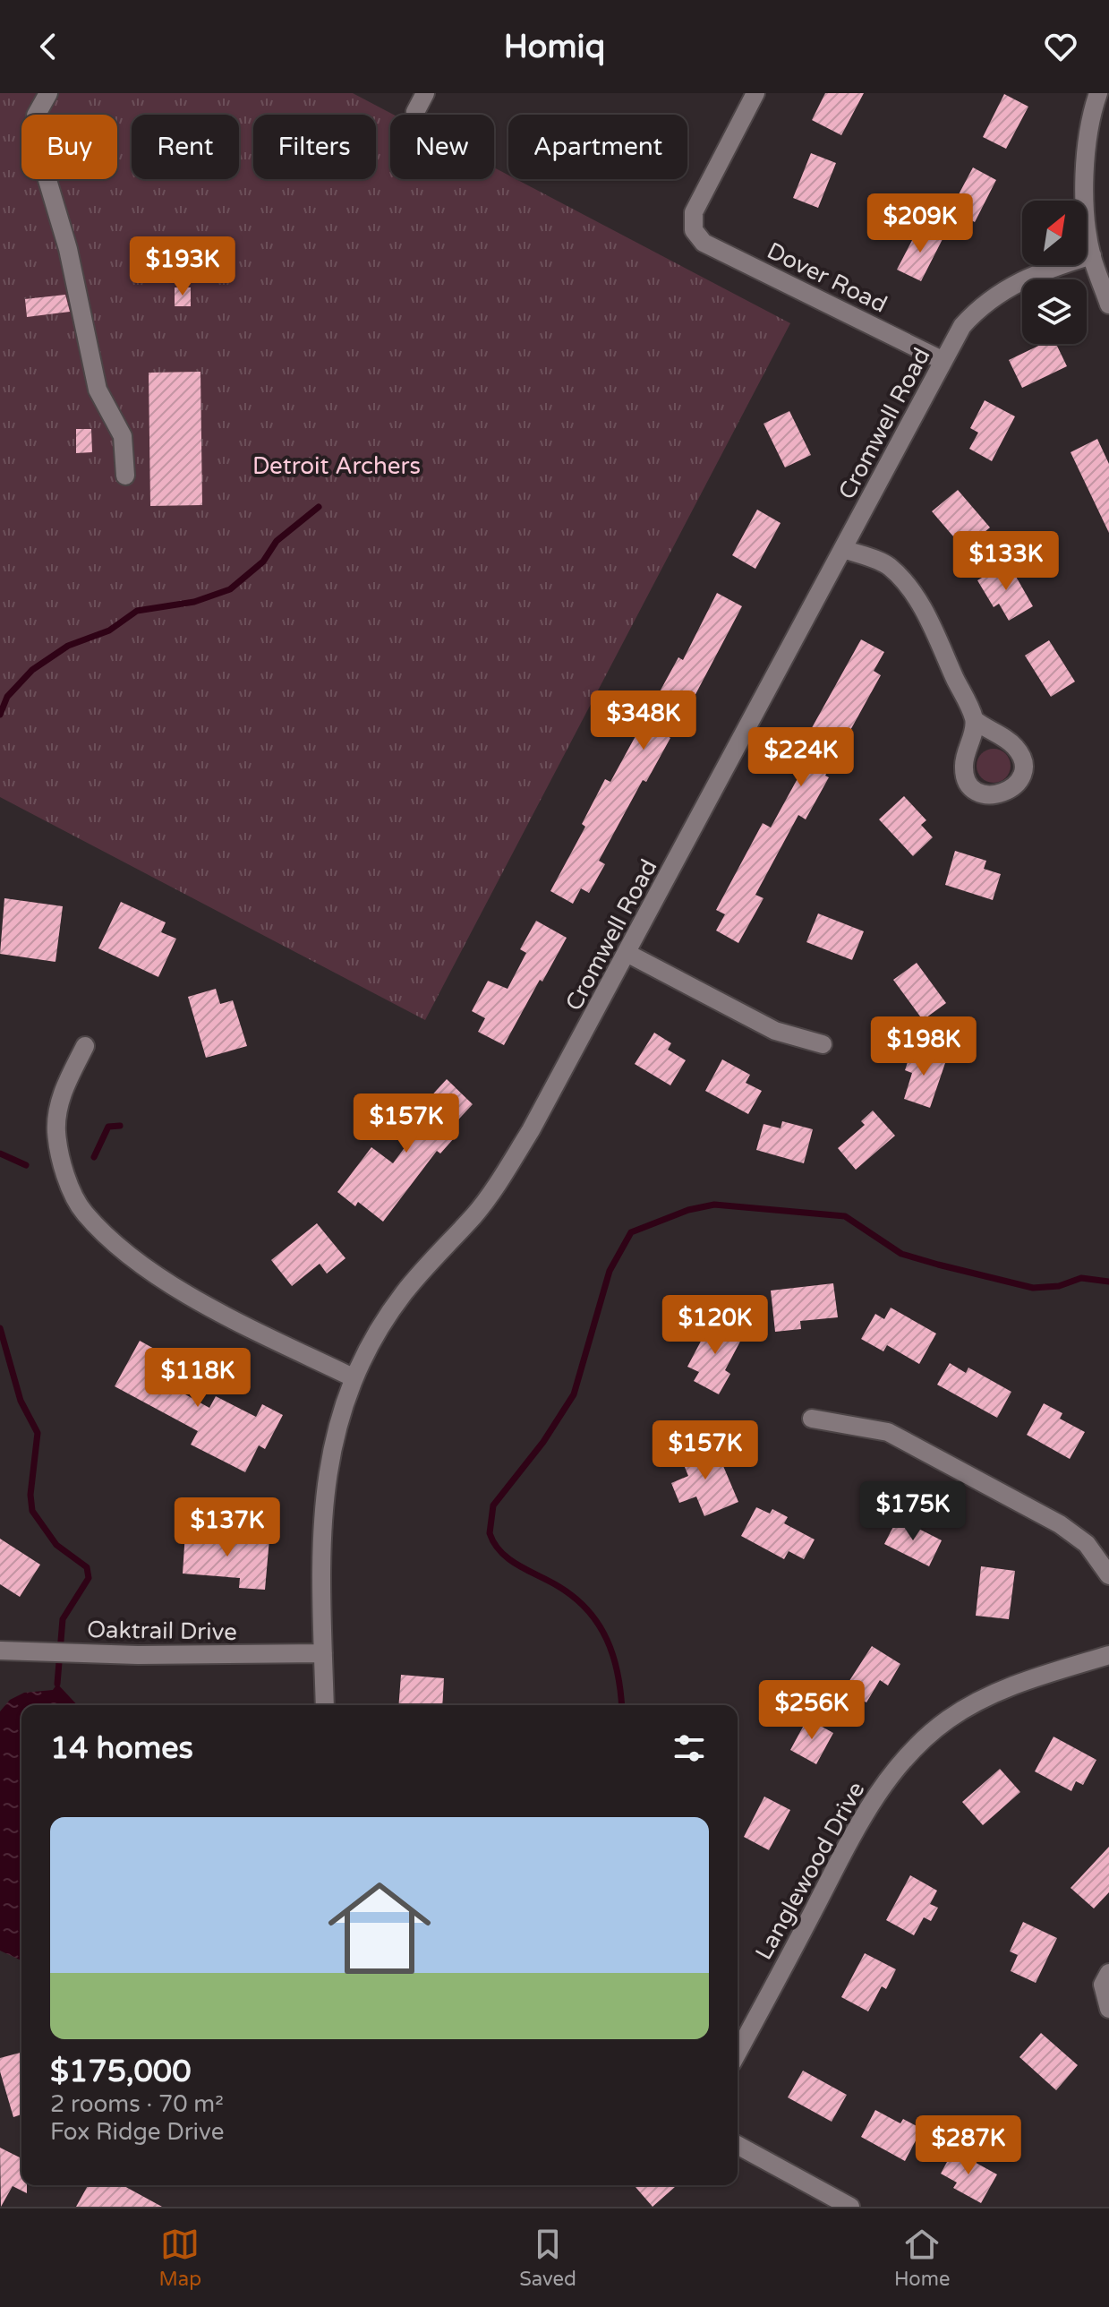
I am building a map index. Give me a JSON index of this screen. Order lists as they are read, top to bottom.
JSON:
{
  "streets": {
    "street": [
      "Dover Road",
      "Cromwell Road",
      "Oaktrail Drive",
      "Langlewood Drive"
    ]
  },
  "crossings": [
    ["Dover Road", "Cromwell Road"],
    ["Cromwell Road", "Oaktrail Drive"]
  ],
  "parks": ["Detroit Archers"],
  "north": "top right",
  "page": {
    "header": "Homiq",
    "chip": [
      "Buy",
      "Rent",
      "Filters",
      "New",
      "Apartment"
    ],
    "price": [
      "$209K",
      "$193K",
      "$133K",
      "$348K",
      "$224K",
      "$198K",
      "$157K",
      "$120K",
      "$118K",
      "$157K",
      "$175K",
      "$137K",
      "$256K",
      "$287K"
    ],
    "heading": "14 homes",
    "list": [
      {
        "name": "$175,000",
        "note": "2 rooms · 70 m² · Fox Ridge Drive"
      }
    ],
    "tabs": ["Map", "Saved", "Home"]
  }
}
